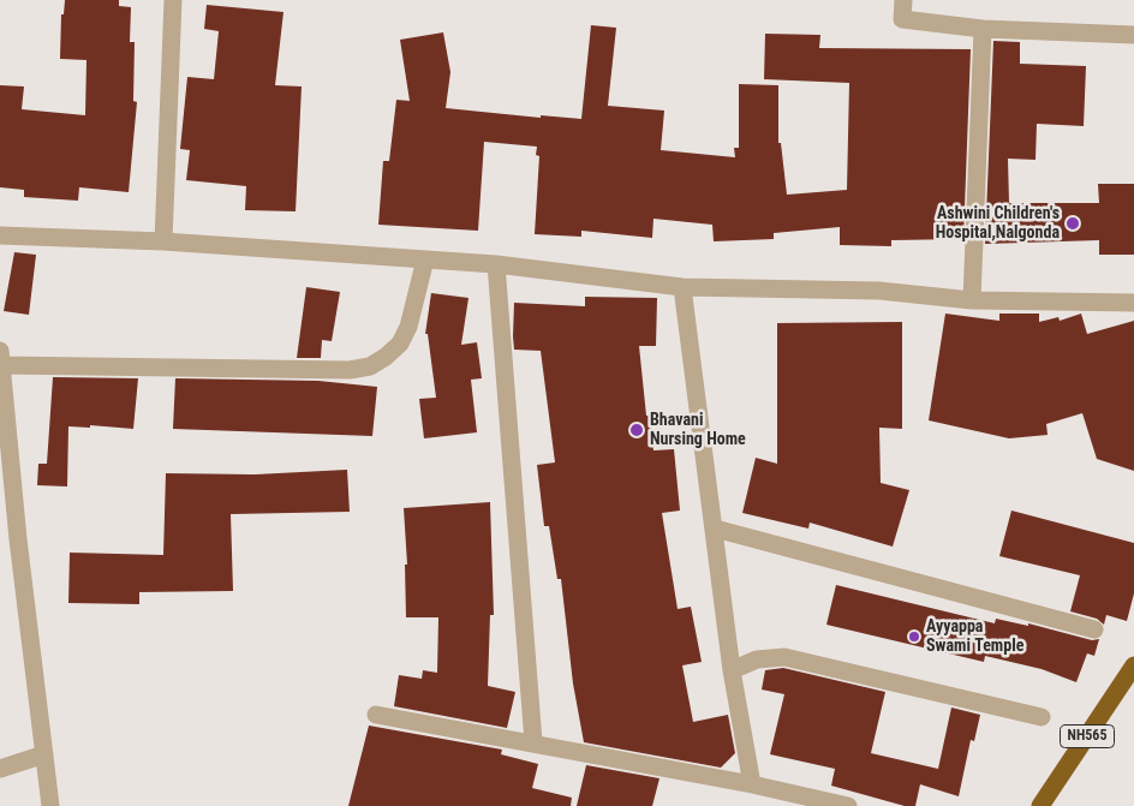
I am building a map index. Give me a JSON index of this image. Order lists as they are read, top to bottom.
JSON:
{
  "streets": {
    "highway": ["NH565"]
  },
  "places": ["Ashwini Children's Hospital,Nalgonda", "Bhavani Nursing Home", "Ayyappa Swami Temple"]
}
